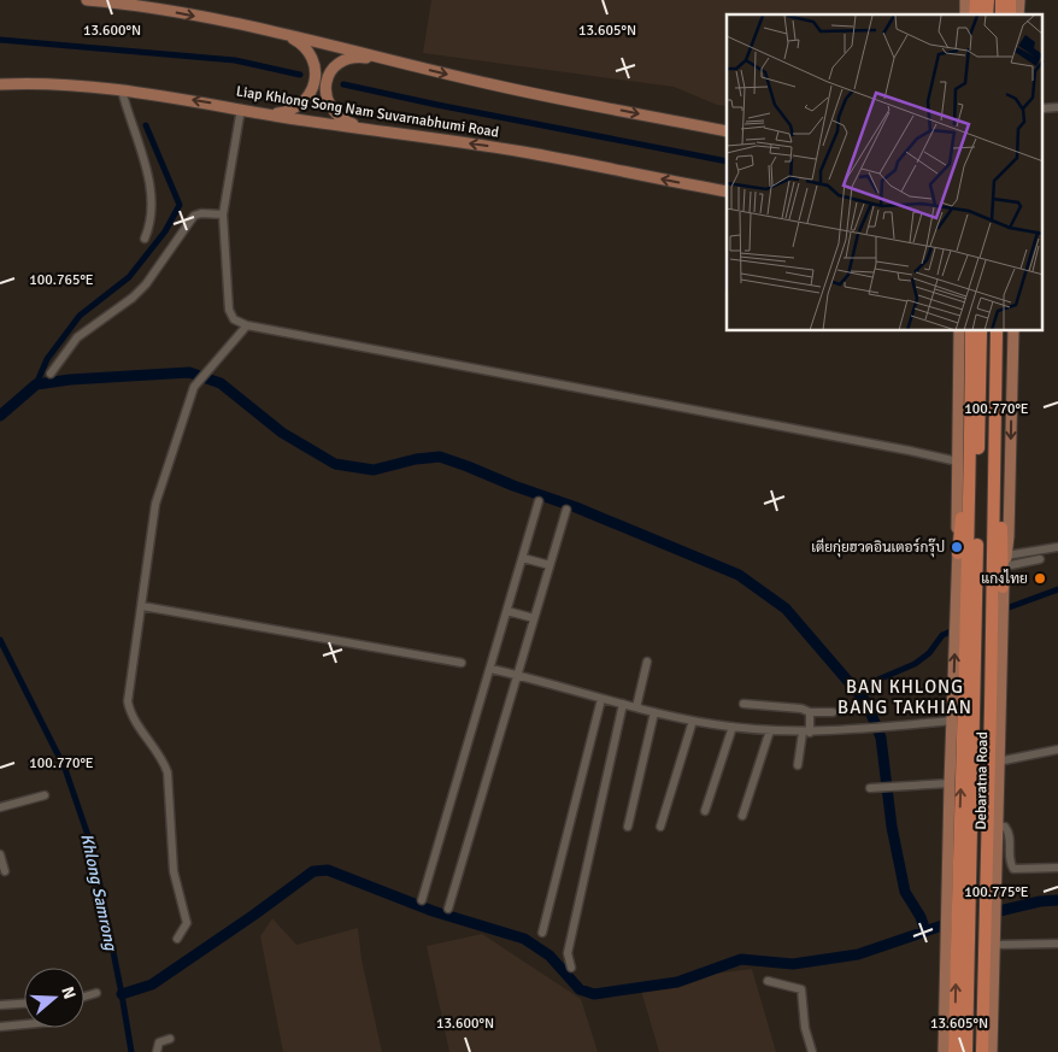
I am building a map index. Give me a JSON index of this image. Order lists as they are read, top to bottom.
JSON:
{
  "streets": {
    "highway": ["Debaratna Road"],
    "main road": ["Liap Khlong Song Nam Suvarnabhumi Road"]
  },
  "districts": ["BAN KHLONG BANG TAKHIAN"],
  "water": ["Khlong Samrong"],
  "places": ["เตียกุ่ยฮวดอินเตอร์กรุ๊ป", "แกงไทย"],
  "north": "right",
  "coordinates": [
    "13.600°N",
    "13.605°N",
    "100.765°E",
    "100.770°E",
    "100.775°E"
  ]
}
